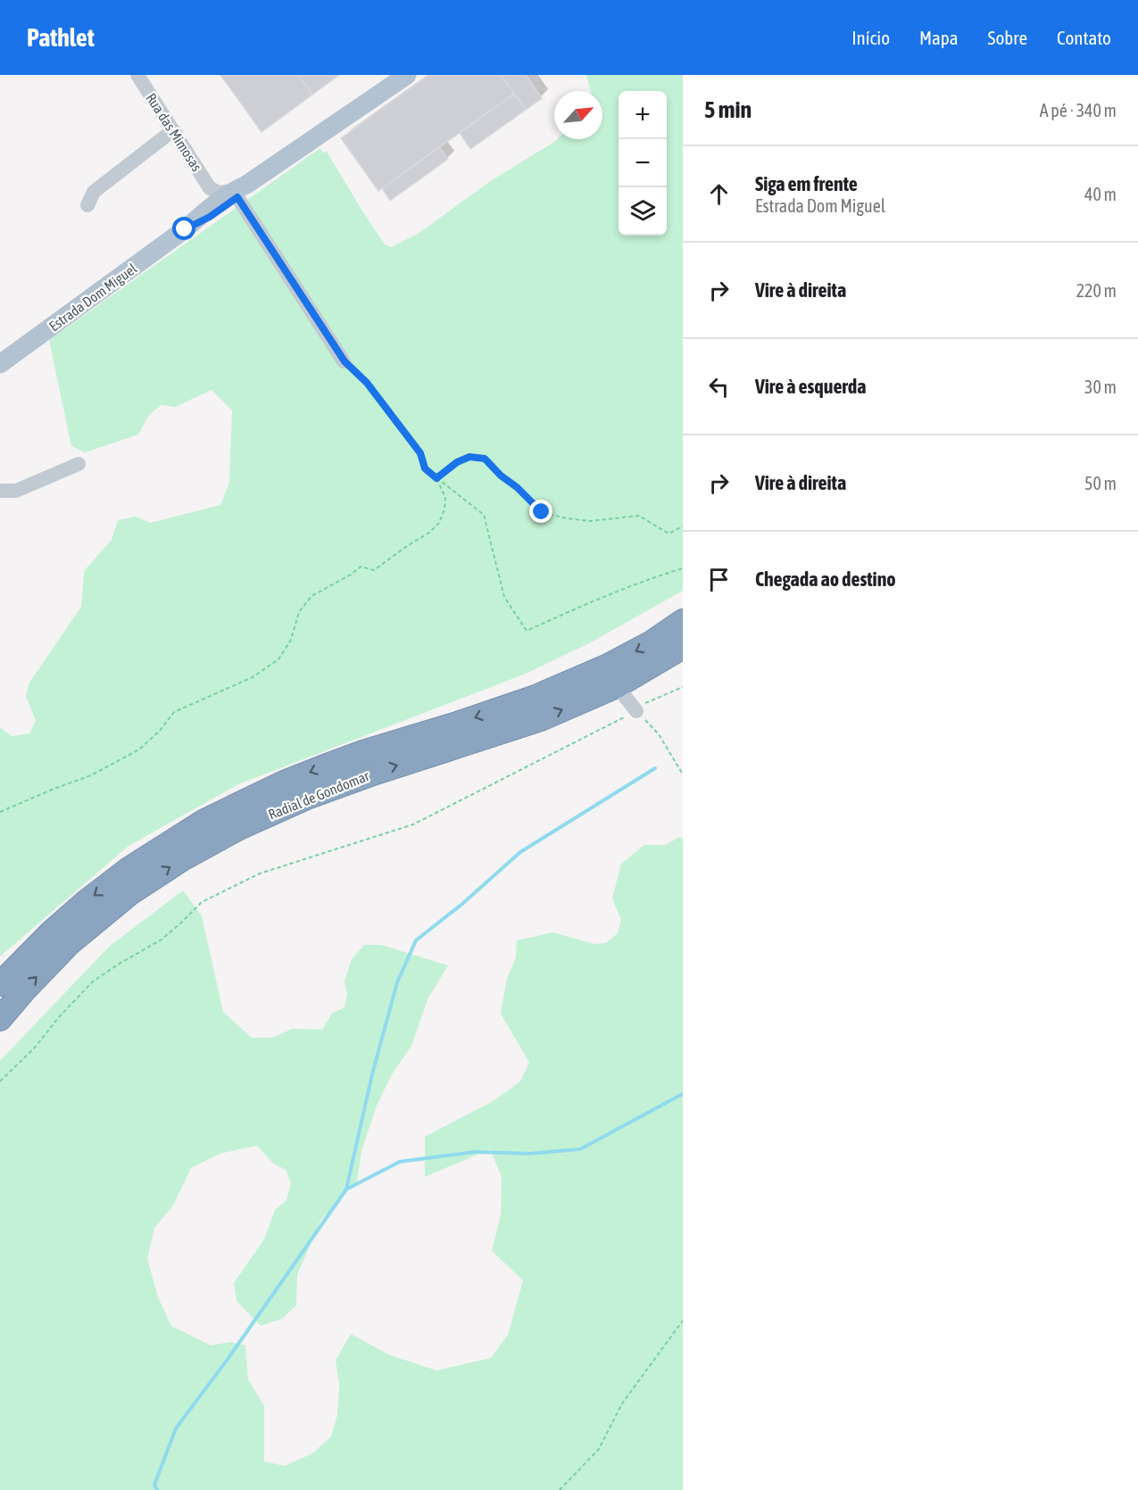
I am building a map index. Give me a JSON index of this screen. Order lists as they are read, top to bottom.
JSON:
{
  "streets": {
    "highway": ["Radial de Gondomar"],
    "main road": ["Estrada Dom Miguel"],
    "street": ["Rua das Mimosas"]
  },
  "north": "top right",
  "page": {
    "header": "Pathlet",
    "nav": [
      "Início",
      "Mapa",
      "Sobre",
      "Contato"
    ],
    "heading": ["5 min", "A pé · 340 m"],
    "map_buttons": ["+", "−"],
    "list": [
      ["Siga em frente", "Estrada Dom Miguel", "40 m"],
      ["Vire à direita", "220 m"],
      ["Vire à esquerda", "30 m"],
      ["Vire à direita", "50 m"],
      "Chegada ao destino"
    ]
  }
}
